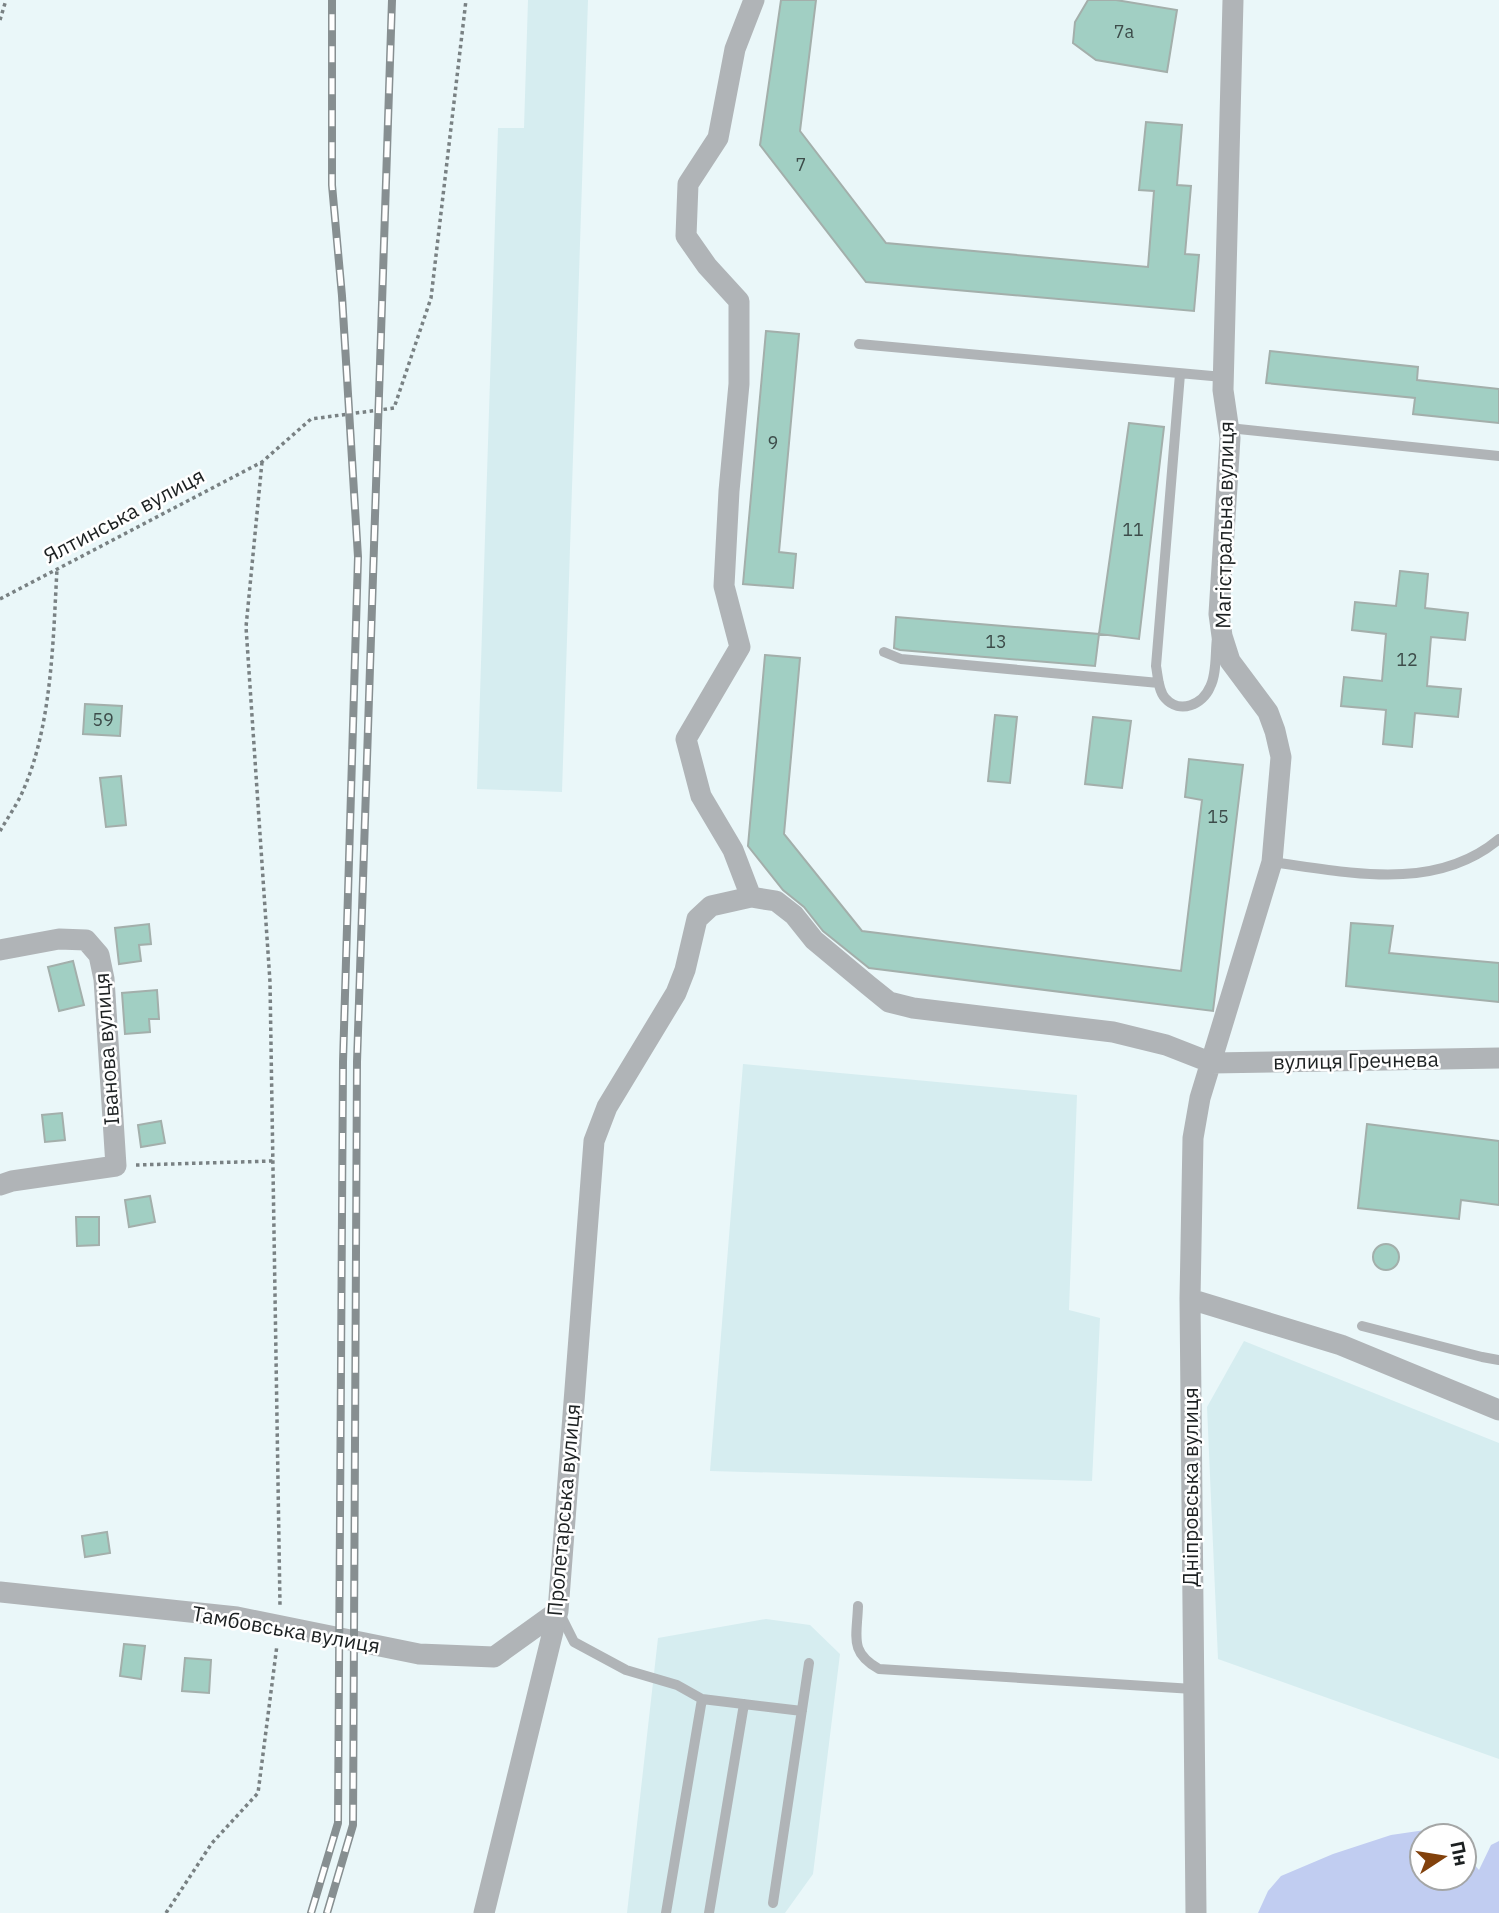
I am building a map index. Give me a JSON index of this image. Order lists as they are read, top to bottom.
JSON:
{
  "streets": {
    "street": [
      "Магістральна вулиця",
      "Іванова вулиця",
      "вулиця Гречнева",
      "Дніпровська вулиця",
      "Пролетарська вулиця",
      "Тамбовська вулиця"
    ],
    "path": ["Ялтинська вулиця"]
  },
  "crossings": [
    ["Магістральна вулиця", "вулиця Гречнева"],
    ["Магістральна вулиця", "Дніпровська вулиця"],
    ["вулиця Гречнева", "Дніпровська вулиця"],
    ["Пролетарська вулиця", "Тамбовська вулиця"]
  ],
  "house_numbers": [
    "7а",
    "7",
    "9",
    "11",
    "13",
    "12",
    "59",
    "15"
  ],
  "north": "right"
}
